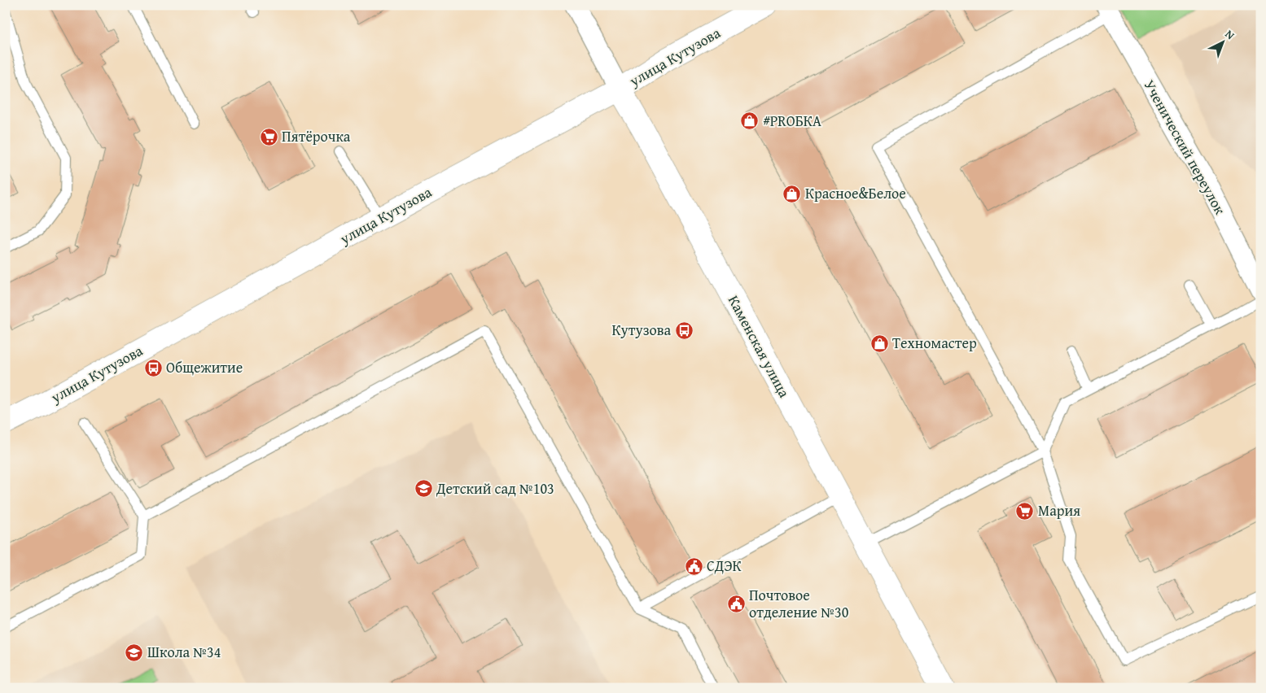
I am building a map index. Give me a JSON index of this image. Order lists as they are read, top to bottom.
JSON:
{
  "streets": {
    "street": ["улица Кутузова", "Ученический переулок", "Каменская улица"]
  },
  "crossings": [
    ["улица Кутузова", "Каменская улица"]
  ],
  "places": {
    "shop": ["#PROБКА", "Красное&Белое", "Техномастер"],
    "supermarket": ["Пятёрочка", "Мария"],
    "bus stop": ["Кутузова", "Общежитие"],
    "school or university": ["Детский сад №103", "Школа №34"],
    "public building": ["СДЭК", "Почтовое отделение №30"]
  },
  "north": "top right"
}
